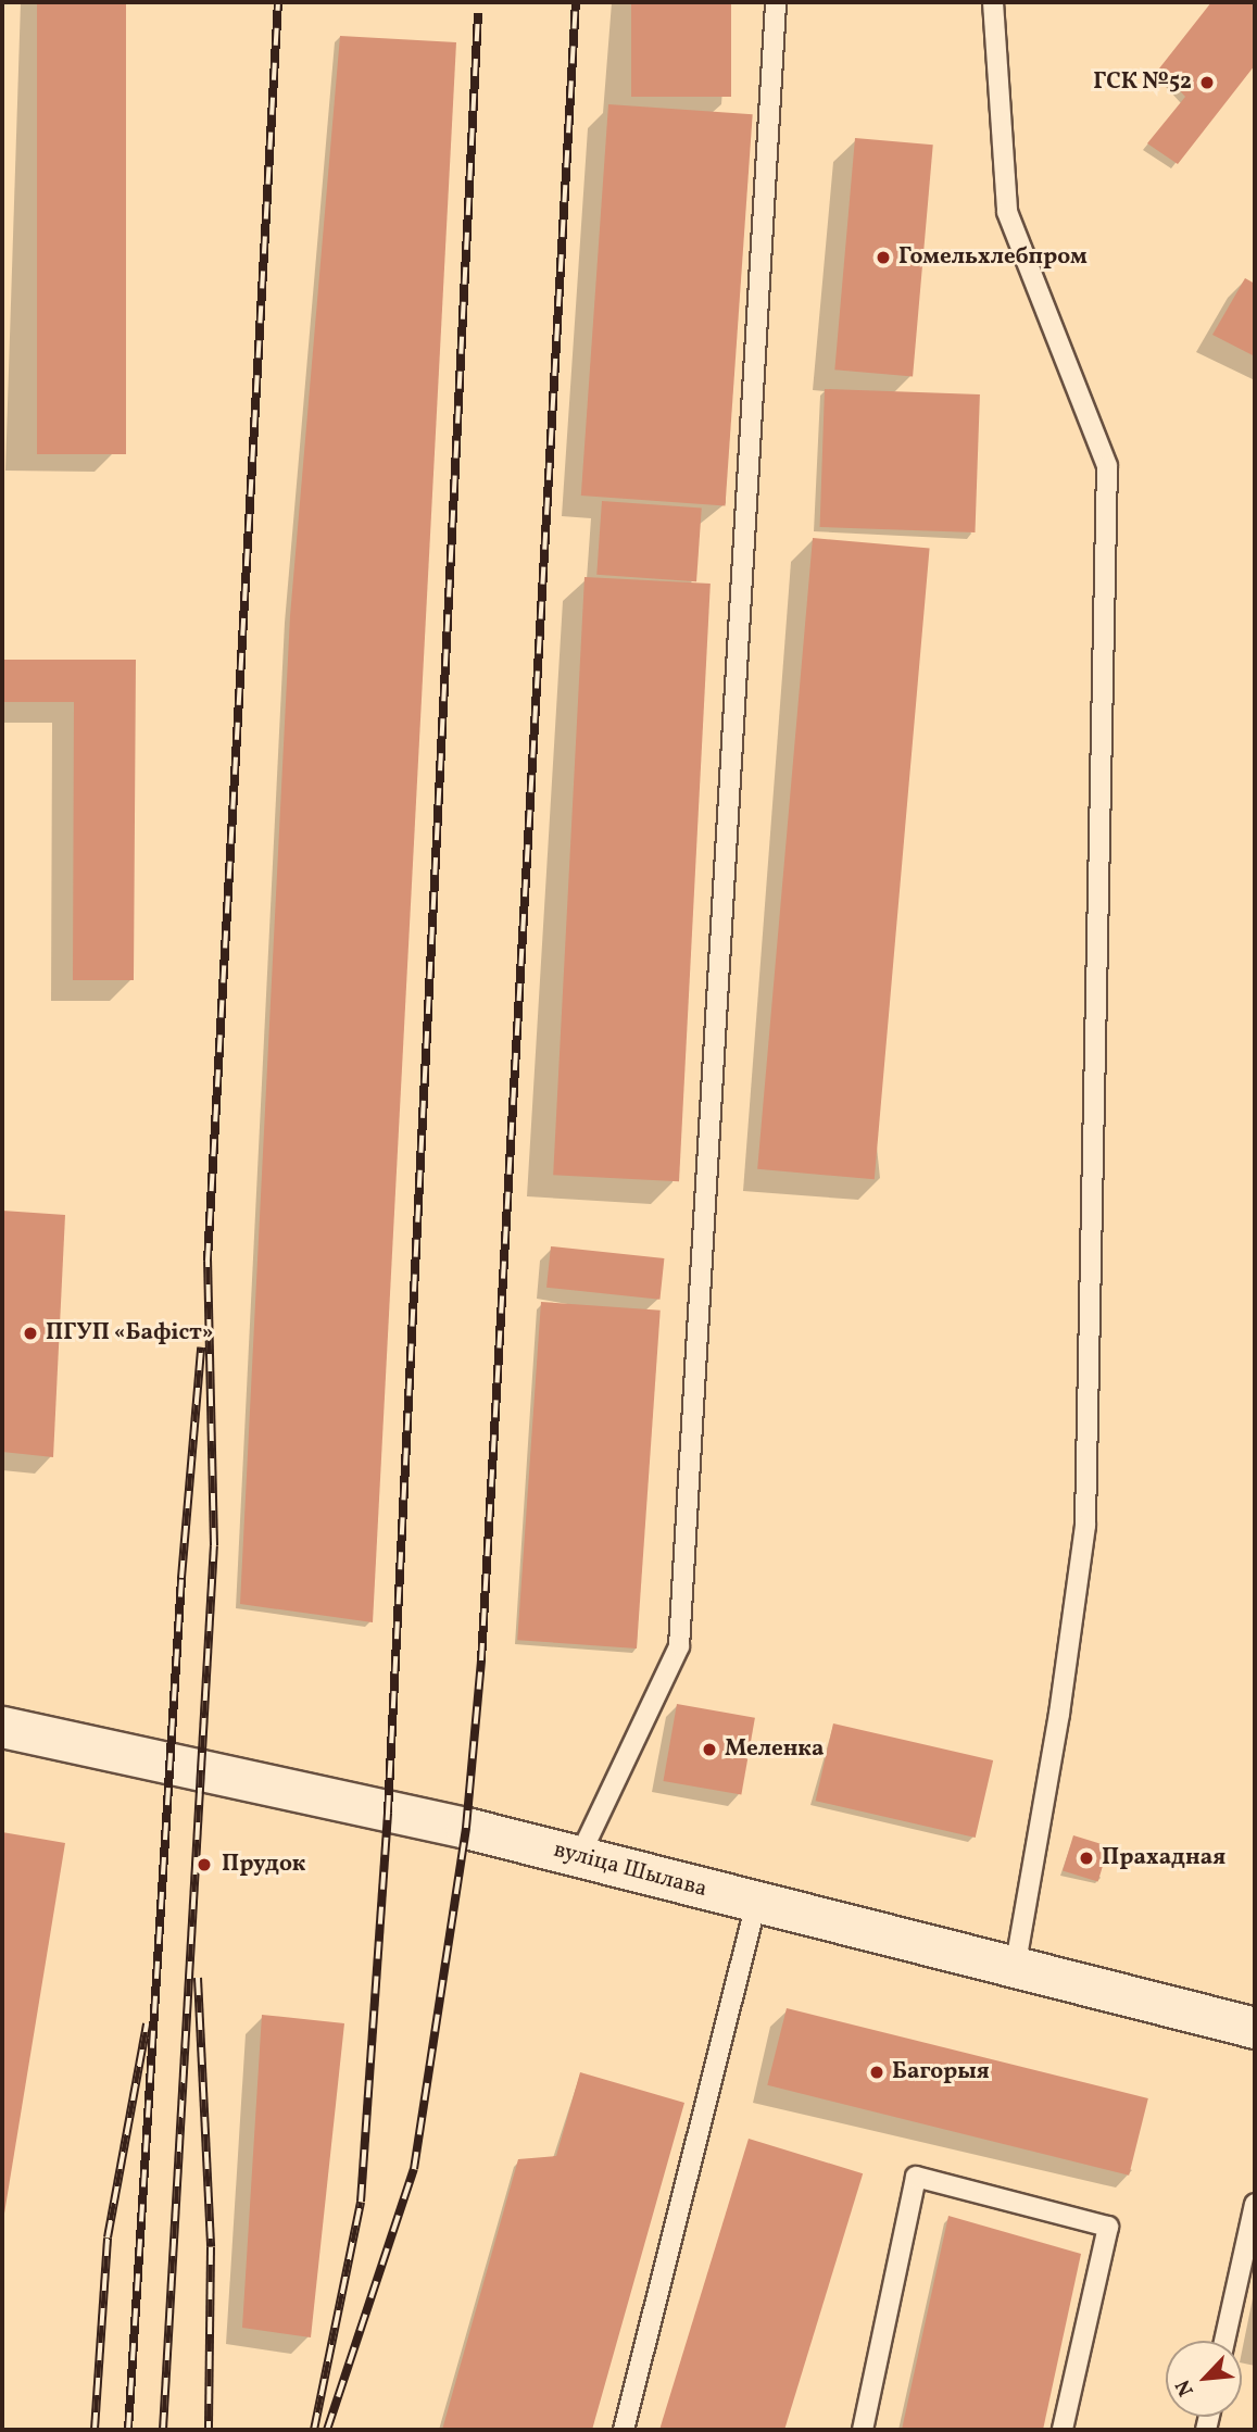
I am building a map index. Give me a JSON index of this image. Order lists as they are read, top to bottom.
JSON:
{
  "streets": {
    "street": ["вуліца Шылава"]
  },
  "places": [
    "ГСК №52",
    "Гомельхлебпром",
    "ПГУП «Бафіст»",
    "Меленка",
    "Прахадная",
    "Прудок",
    "Багорыя"
  ],
  "north": "bottom left"
}
